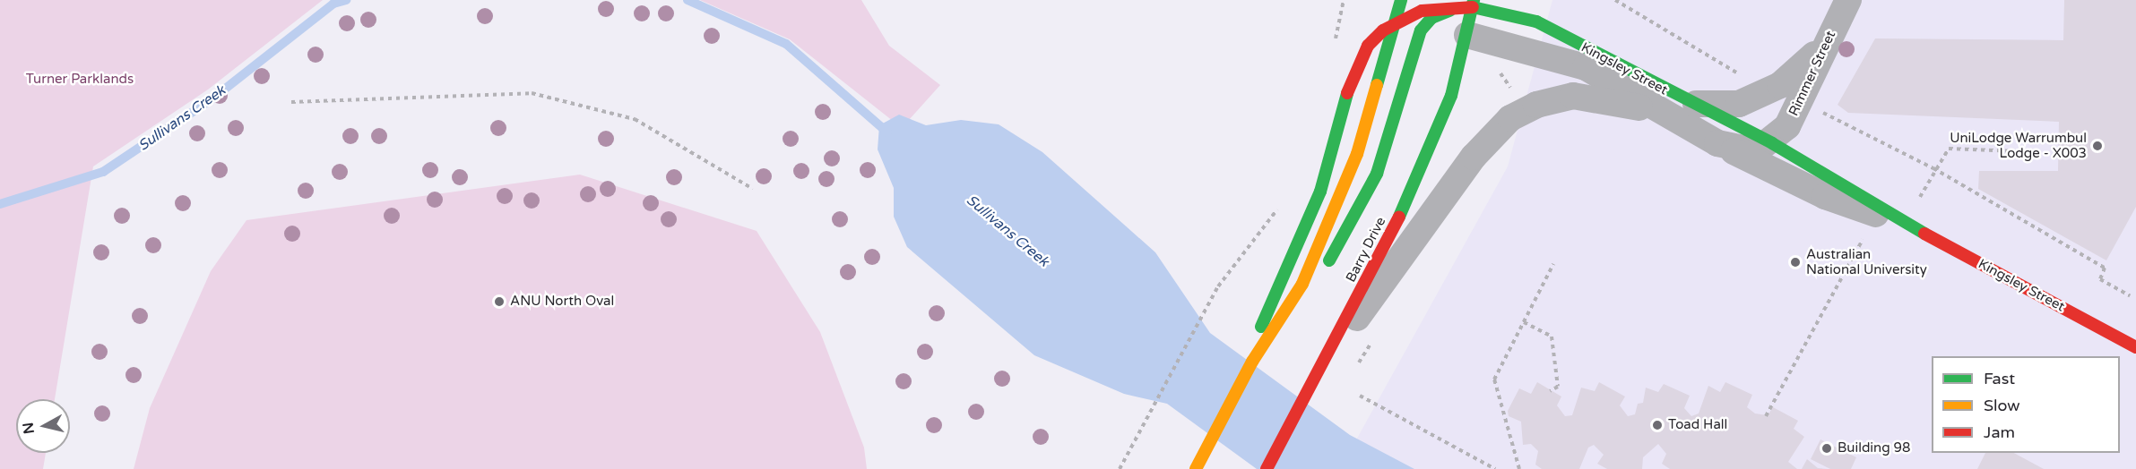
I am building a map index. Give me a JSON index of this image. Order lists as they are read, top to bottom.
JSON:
{
  "streets": {
    "main road": ["Kingsley Street", "Barry Drive"],
    "street": ["Rimmer Street"]
  },
  "crossings": [
    ["Kingsley Street", "Rimmer Street"],
    ["Kingsley Street", "Barry Drive"]
  ],
  "water": ["Sullivans Creek"],
  "parks": ["Turner Parklands"],
  "places": [
    "UniLodge Warrumbul Lodge - X003",
    "Australian National University",
    "ANU North Oval",
    "Toad Hall",
    "Building 98"
  ],
  "legend": ["Fast", "Slow", "Jam"],
  "north": "left"
}
